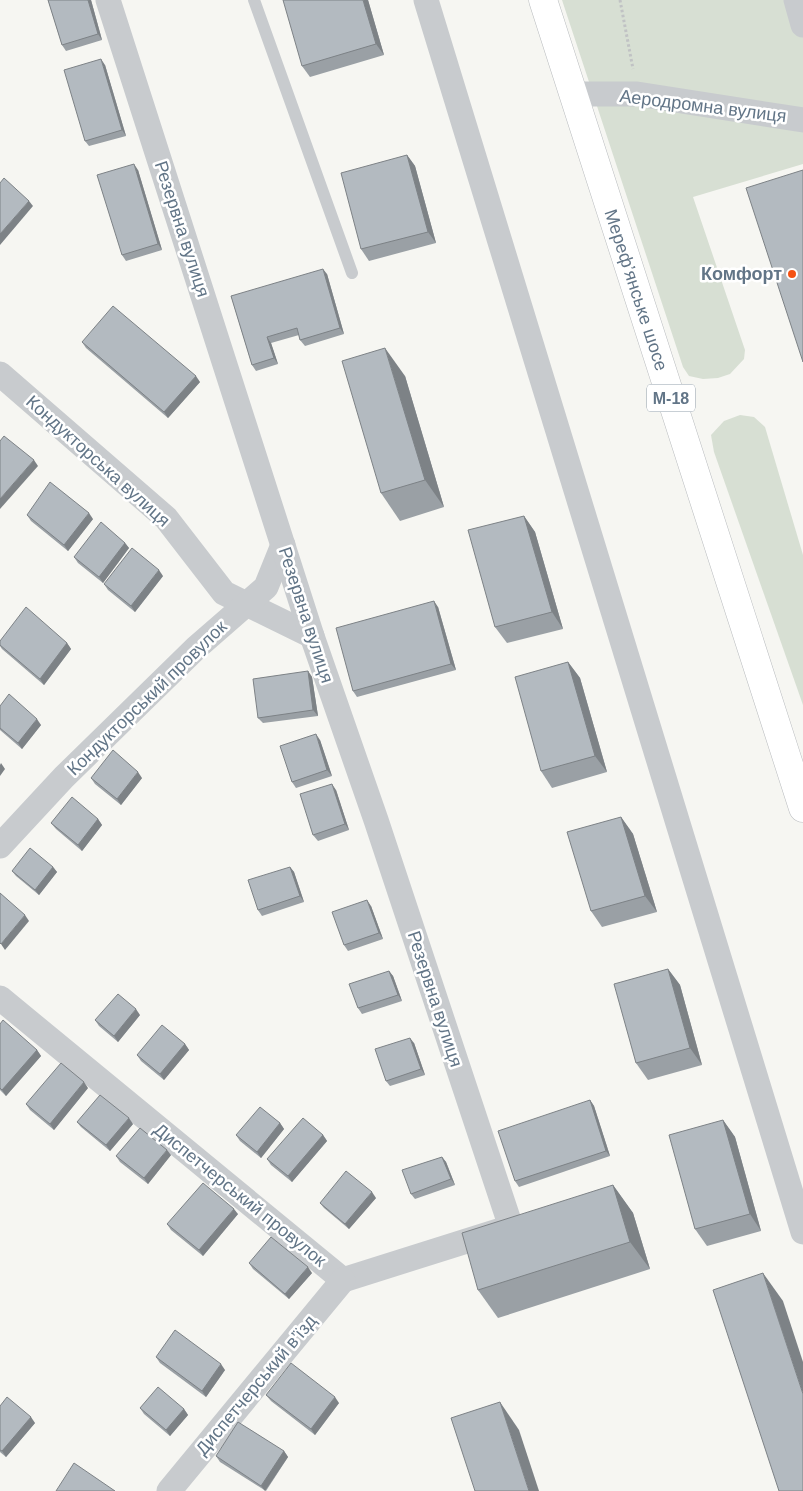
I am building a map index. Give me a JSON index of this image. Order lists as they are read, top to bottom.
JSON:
{
  "streets": {
    "highway": ["Мереф’янське шосе", "М-18"],
    "street": [
      "Аеродромна вулиця",
      "Резервна вулиця",
      "Кондукторська вулиця",
      "Кондукторський провулок",
      "Диспетчерський провулок",
      "Диспетчерський в’їзд"
    ]
  },
  "crossings": [
    ["Аеродромна вулиця", "Мереф’янське шосе"],
    ["Резервна вулиця", "Кондукторська вулиця"],
    ["Резервна вулиця", "Кондукторський провулок"],
    ["Резервна вулиця", "Диспетчерський провулок"],
    ["Кондукторська вулиця", "Кондукторський провулок"],
    ["Диспетчерський провулок", "Диспетчерський в’їзд"]
  ],
  "places": ["Комфорт"]
}
